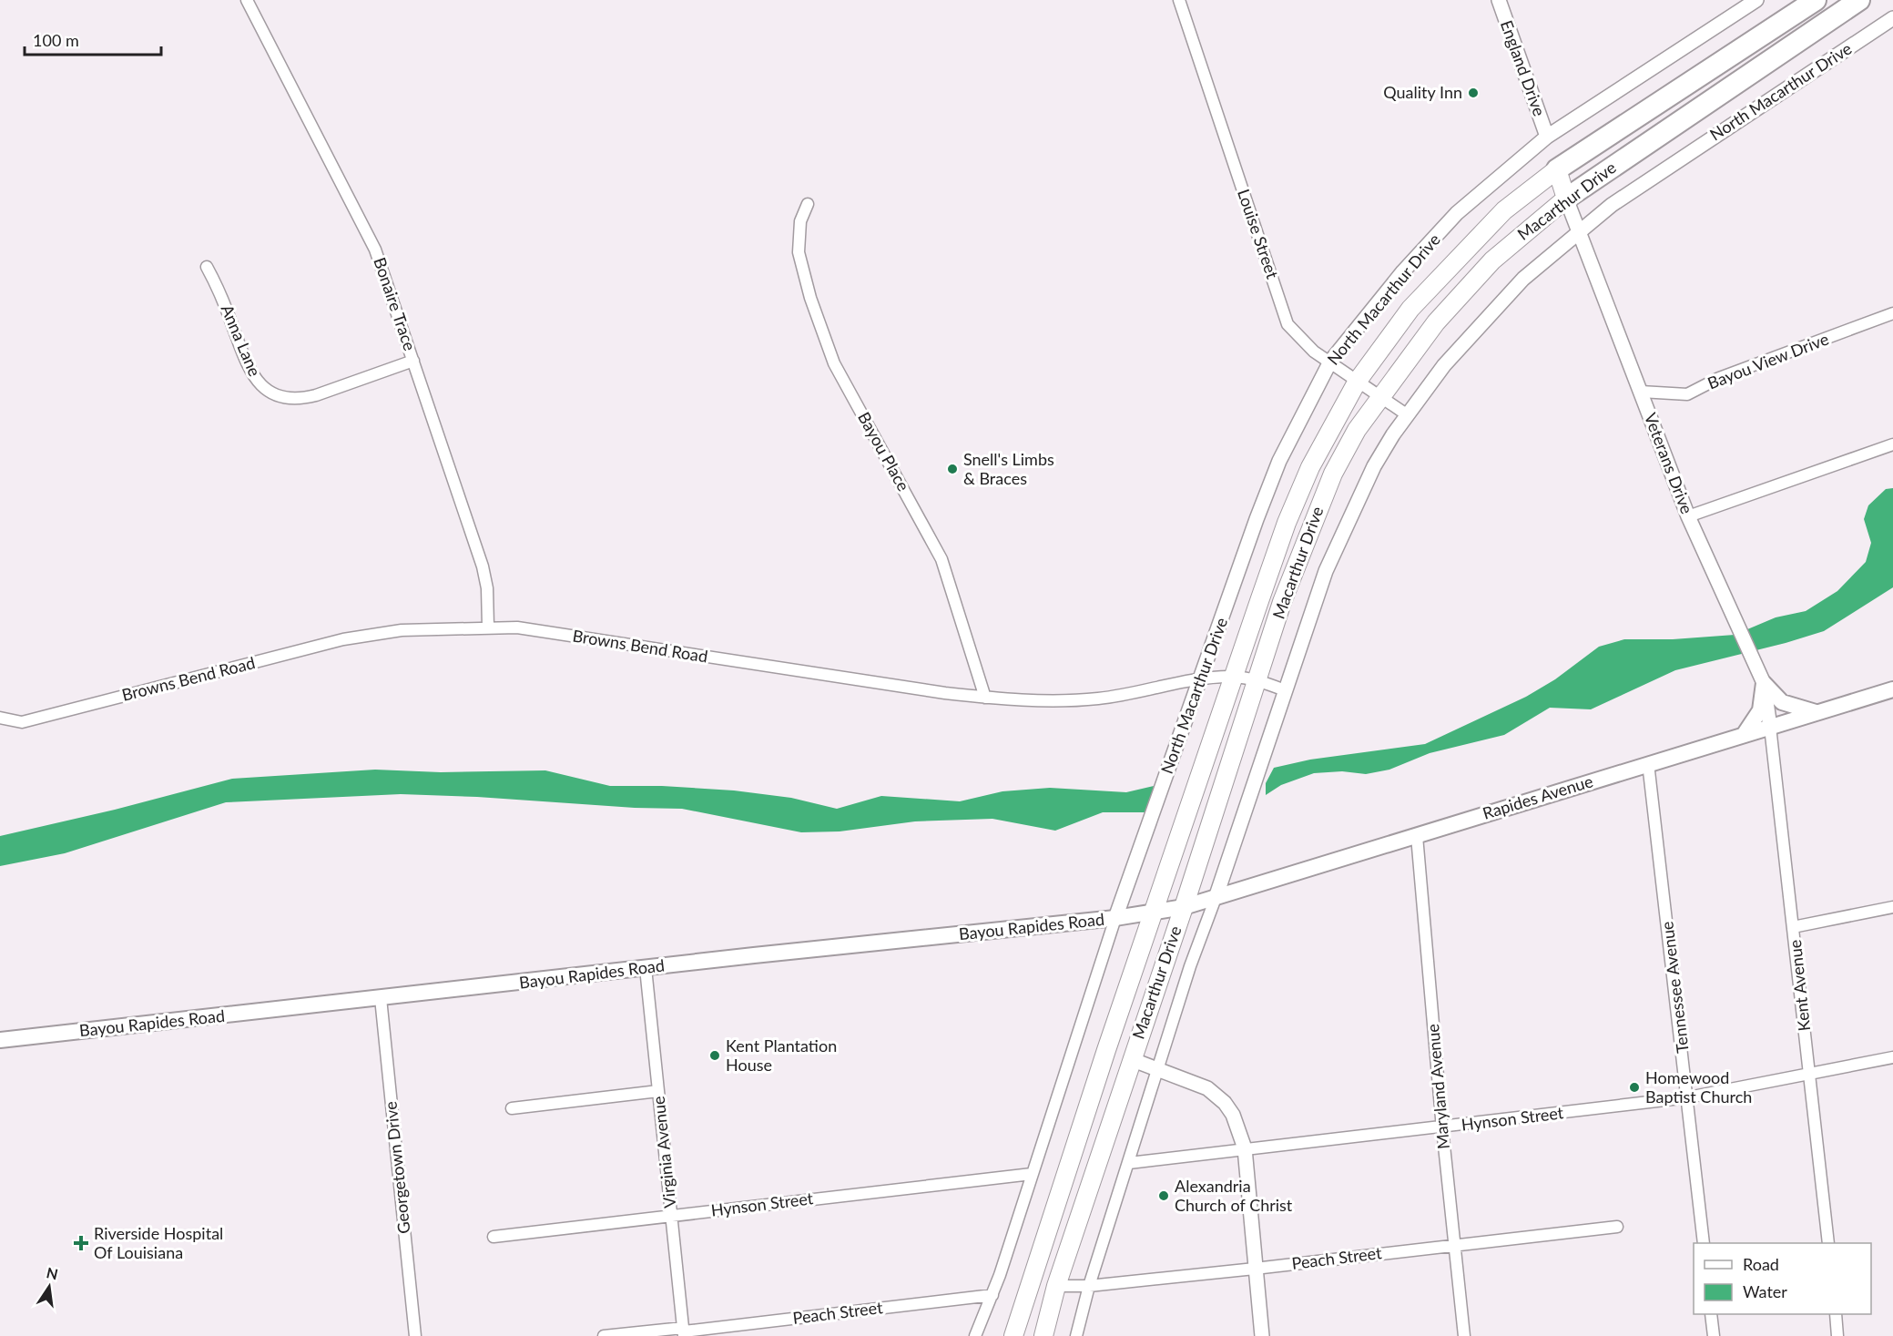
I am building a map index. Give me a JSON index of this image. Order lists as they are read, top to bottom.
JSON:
{
  "streets": {
    "highway": ["Macarthur Drive"],
    "main road": ["Rapides Avenue", "Bayou Rapides Road"],
    "street": [
      "England Drive",
      "North Macarthur Drive",
      "Louise Street",
      "Bonaire Trace",
      "Anna Lane",
      "Bayou View Drive",
      "Bayou Place",
      "Veterans Drive",
      "Browns Bend Road",
      "Kent Avenue",
      "Tennessee Avenue",
      "Maryland Avenue",
      "Hynson Street",
      "Virginia Avenue",
      "Georgetown Drive",
      "Peach Street"
    ]
  },
  "crossings": [
    ["England Drive", "North Macarthur Drive"],
    ["North Macarthur Drive", "Macarthur Drive"],
    ["North Macarthur Drive", "Louise Street"],
    ["North Macarthur Drive", "Veterans Drive"],
    ["North Macarthur Drive", "Browns Bend Road"],
    ["North Macarthur Drive", "Rapides Avenue"],
    ["North Macarthur Drive", "Bayou Rapides Road"],
    ["Macarthur Drive", "Louise Street"],
    ["Macarthur Drive", "Veterans Drive"],
    ["Macarthur Drive", "Browns Bend Road"],
    ["Macarthur Drive", "Rapides Avenue"],
    ["Macarthur Drive", "Bayou Rapides Road"],
    ["Macarthur Drive", "Hynson Street"],
    ["Macarthur Drive", "Peach Street"],
    ["Bonaire Trace", "Anna Lane"],
    ["Bonaire Trace", "Browns Bend Road"],
    ["Bayou View Drive", "Veterans Drive"],
    ["Bayou Place", "Browns Bend Road"],
    ["Veterans Drive", "Rapides Avenue"],
    ["Veterans Drive", "Kent Avenue"],
    ["Rapides Avenue", "Bayou Rapides Road"],
    ["Rapides Avenue", "Kent Avenue"],
    ["Rapides Avenue", "Tennessee Avenue"],
    ["Rapides Avenue", "Maryland Avenue"],
    ["Bayou Rapides Road", "Virginia Avenue"],
    ["Bayou Rapides Road", "Georgetown Drive"],
    ["Kent Avenue", "Hynson Street"],
    ["Tennessee Avenue", "Hynson Street"],
    ["Maryland Avenue", "Hynson Street"],
    ["Maryland Avenue", "Peach Street"],
    ["Hynson Street", "Virginia Avenue"],
    ["Virginia Avenue", "Peach Street"]
  ],
  "places": {
    "other": [
      "Quality Inn",
      "Snell's Limbs & Braces",
      "Kent Plantation House",
      "Homewood Baptist Church",
      "Alexandria Church of Christ"
    ],
    "health": ["Riverside Hospital Of Louisiana"]
  },
  "legend": ["Road", "Water"],
  "scale_bar": "100 m",
  "north": "top"
}
